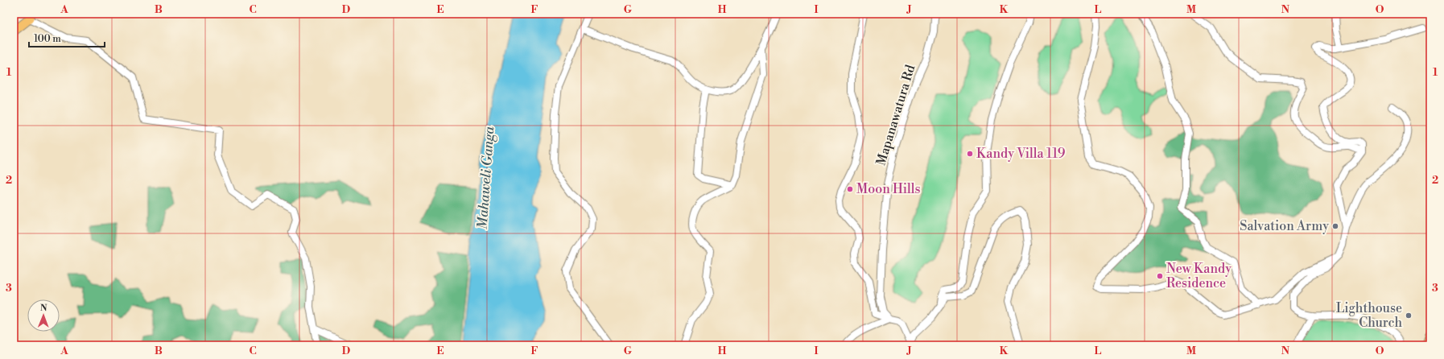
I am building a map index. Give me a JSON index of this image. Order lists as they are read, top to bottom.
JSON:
{
  "streets": {
    "street": ["Mapanawatura Rd"]
  },
  "water": ["Mahaweli Ganga"],
  "places": [
    "Kandy Villa 119",
    "Moon Hills",
    "Salvation Army",
    "New Kandy Residence",
    "Lighthouse Church"
  ],
  "scale_bar": "100 m",
  "north": "top",
  "grid": {
    "columns": [
      "A",
      "B",
      "C",
      "D",
      "E",
      "F",
      "G",
      "H",
      "I",
      "J",
      "K",
      "L",
      "M",
      "N",
      "O"
    ],
    "rows": ["1", "2", "3"]
  }
}
